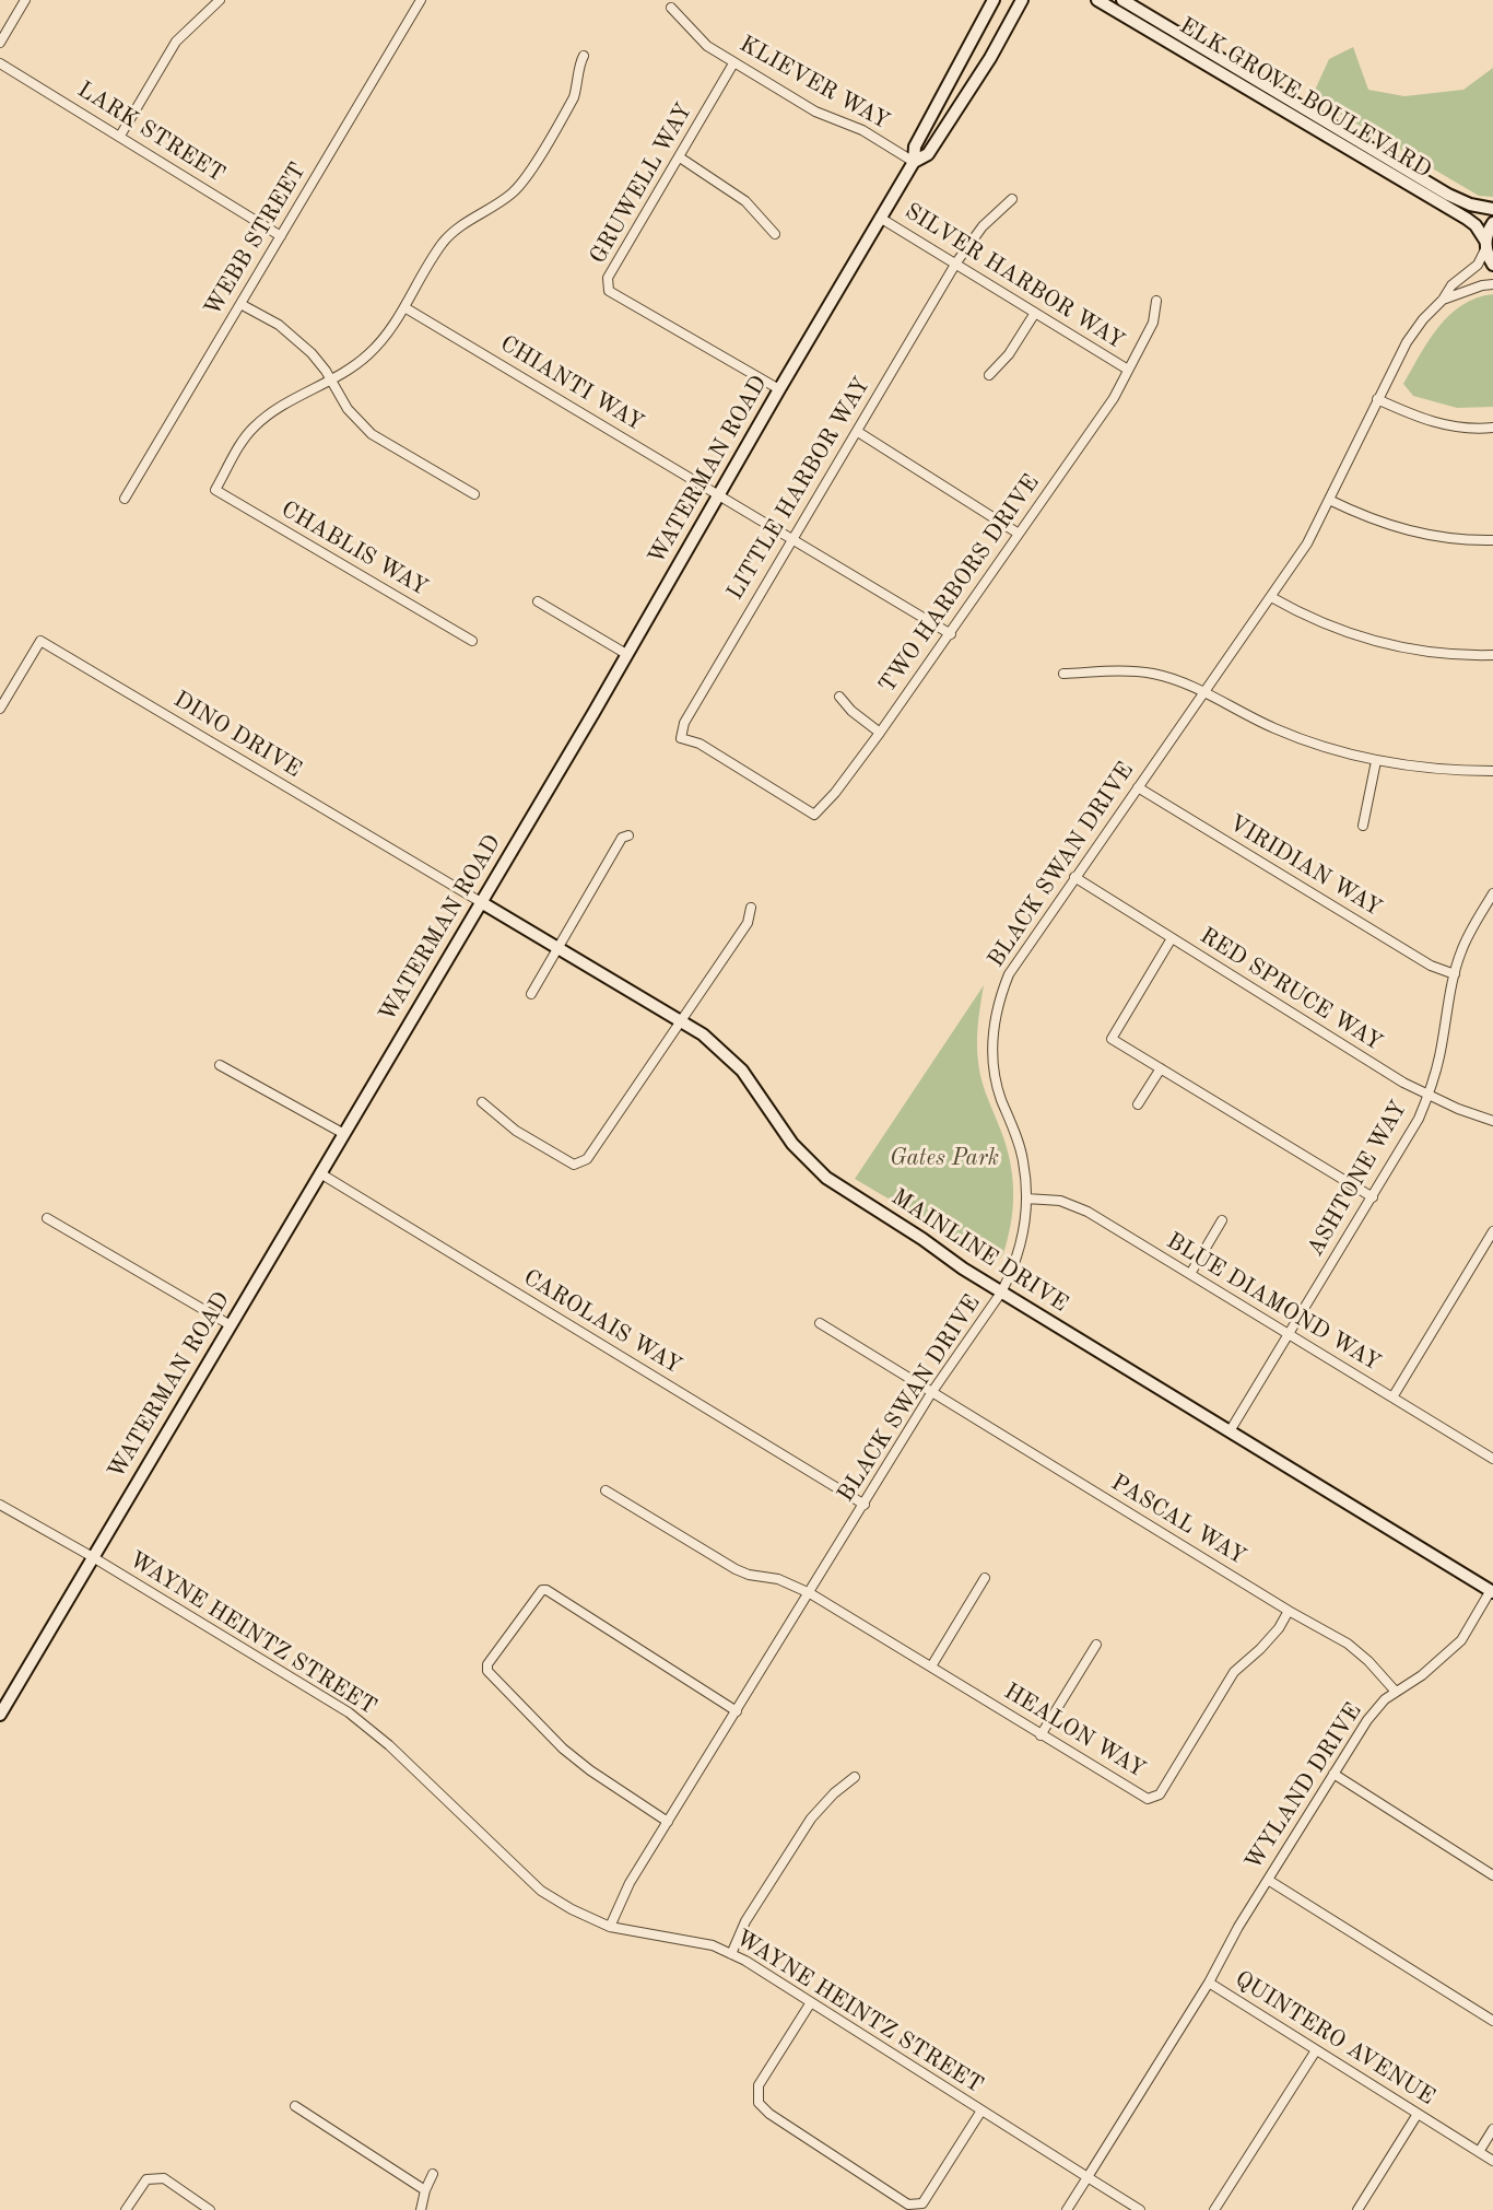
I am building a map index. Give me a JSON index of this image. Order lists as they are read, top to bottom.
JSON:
{
  "streets": {
    "main road": ["ELK GROVE BOULEVARD", "WATERMAN ROAD", "MAINLINE DRIVE"],
    "street": [
      "KLIEVER WAY",
      "LARK STREET",
      "GRUWELL WAY",
      "WEBB STREET",
      "SILVER HARBOR WAY",
      "CHIANTI WAY",
      "LITTLE HARBOR WAY",
      "CHABLIS WAY",
      "TWO HARBORS DRIVE",
      "DINO DRIVE",
      "BLACK SWAN DRIVE",
      "VIRIDIAN WAY",
      "RED SPRUCE WAY",
      "ASHTONE WAY",
      "BLUE DIAMOND WAY",
      "CAROLAIS WAY",
      "PASCAL WAY",
      "WAYNE HEINTZ STREET",
      "HEALON WAY",
      "WYLAND DRIVE",
      "QUINTERO AVENUE"
    ]
  },
  "crossings": [
    ["KLIEVER WAY", "GRUWELL WAY"],
    ["KLIEVER WAY", "WATERMAN ROAD"],
    ["ELK GROVE BOULEVARD", "BLACK SWAN DRIVE"],
    ["LARK STREET", "WEBB STREET"],
    ["GRUWELL WAY", "WATERMAN ROAD"],
    ["SILVER HARBOR WAY", "WATERMAN ROAD"],
    ["SILVER HARBOR WAY", "LITTLE HARBOR WAY"],
    ["SILVER HARBOR WAY", "TWO HARBORS DRIVE"],
    ["CHIANTI WAY", "WATERMAN ROAD"],
    ["CHIANTI WAY", "LITTLE HARBOR WAY"],
    ["CHIANTI WAY", "TWO HARBORS DRIVE"],
    ["WATERMAN ROAD", "DINO DRIVE"],
    ["WATERMAN ROAD", "MAINLINE DRIVE"],
    ["WATERMAN ROAD", "CAROLAIS WAY"],
    ["WATERMAN ROAD", "WAYNE HEINTZ STREET"],
    ["LITTLE HARBOR WAY", "TWO HARBORS DRIVE"],
    ["DINO DRIVE", "MAINLINE DRIVE"],
    ["BLACK SWAN DRIVE", "VIRIDIAN WAY"],
    ["BLACK SWAN DRIVE", "RED SPRUCE WAY"],
    ["BLACK SWAN DRIVE", "MAINLINE DRIVE"],
    ["BLACK SWAN DRIVE", "BLUE DIAMOND WAY"],
    ["BLACK SWAN DRIVE", "CAROLAIS WAY"],
    ["BLACK SWAN DRIVE", "PASCAL WAY"],
    ["BLACK SWAN DRIVE", "WAYNE HEINTZ STREET"],
    ["BLACK SWAN DRIVE", "HEALON WAY"],
    ["VIRIDIAN WAY", "ASHTONE WAY"],
    ["RED SPRUCE WAY", "ASHTONE WAY"],
    ["ASHTONE WAY", "MAINLINE DRIVE"],
    ["ASHTONE WAY", "BLUE DIAMOND WAY"],
    ["MAINLINE DRIVE", "WYLAND DRIVE"],
    ["PASCAL WAY", "HEALON WAY"],
    ["PASCAL WAY", "WYLAND DRIVE"],
    ["WYLAND DRIVE", "QUINTERO AVENUE"]
  ],
  "parks": ["Gates Park"]
}
